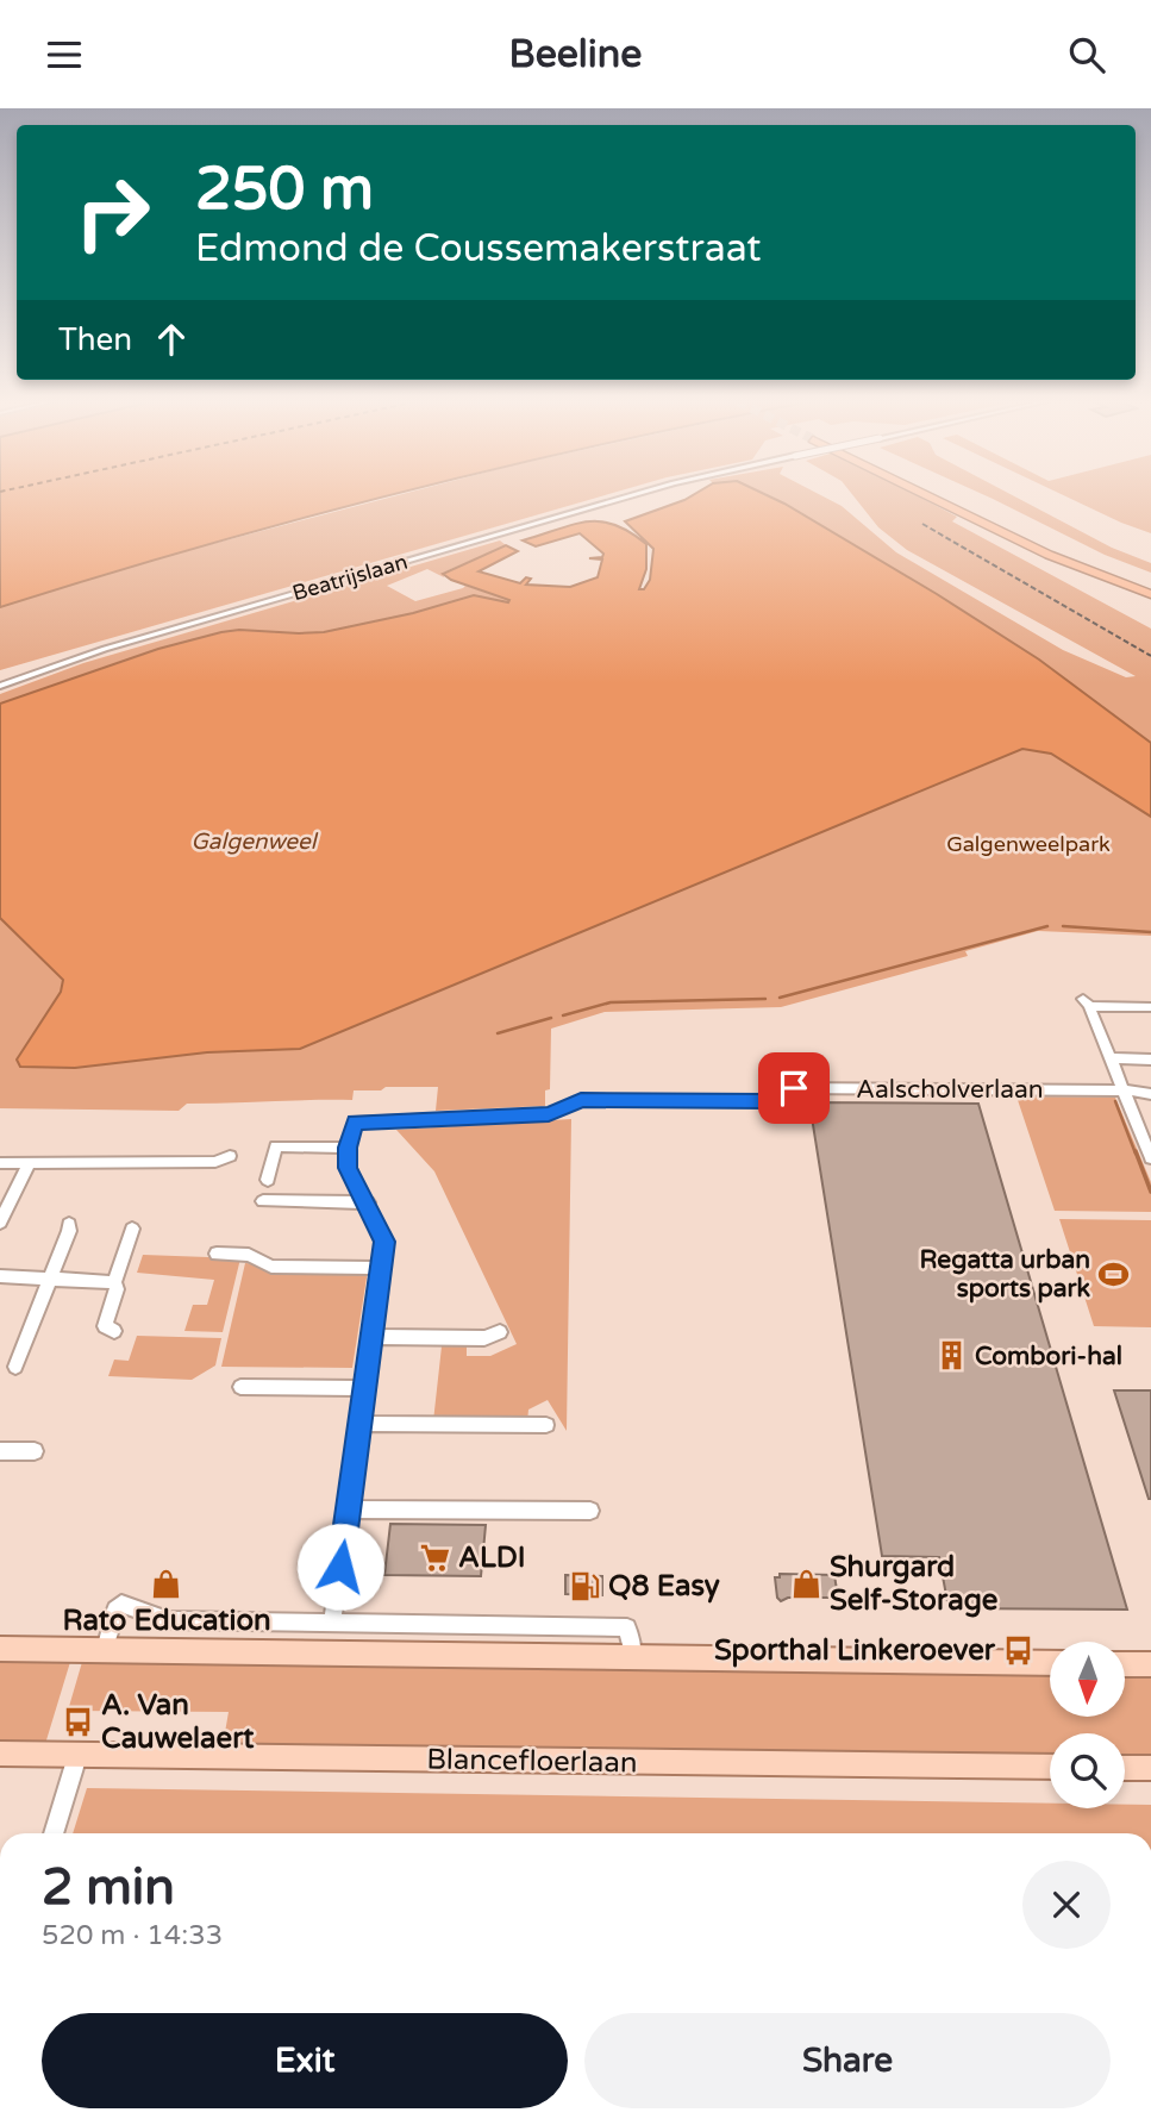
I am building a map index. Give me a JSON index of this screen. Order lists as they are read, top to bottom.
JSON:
{
  "streets": {
    "main road": ["Blancefloerlaan"],
    "street": ["Beatrijslaan", "Aalscholverlaan"]
  },
  "water": ["Galgenweel"],
  "parks": ["Galgenweelpark"],
  "places": {
    "sports": ["Regatta urban sports park"],
    "building": ["Combori-hal"],
    "supermarket": ["ALDI"],
    "shop": ["Rato Education", "Shurgard Self-Storage"],
    "fuel station": ["Q8 Easy"],
    "bus stop": ["Sporthal Linkeroever", "A. Van Cauwelaert"]
  },
  "north": "bottom",
  "page": {
    "header": "Beeline",
    "turn": ["250 m", "Edmond de Coussemakerstraat"],
    "then": "Then",
    "heading": ["2 min", "520 m · 14:33"],
    "buttons": ["Exit", "Share"]
  }
}
